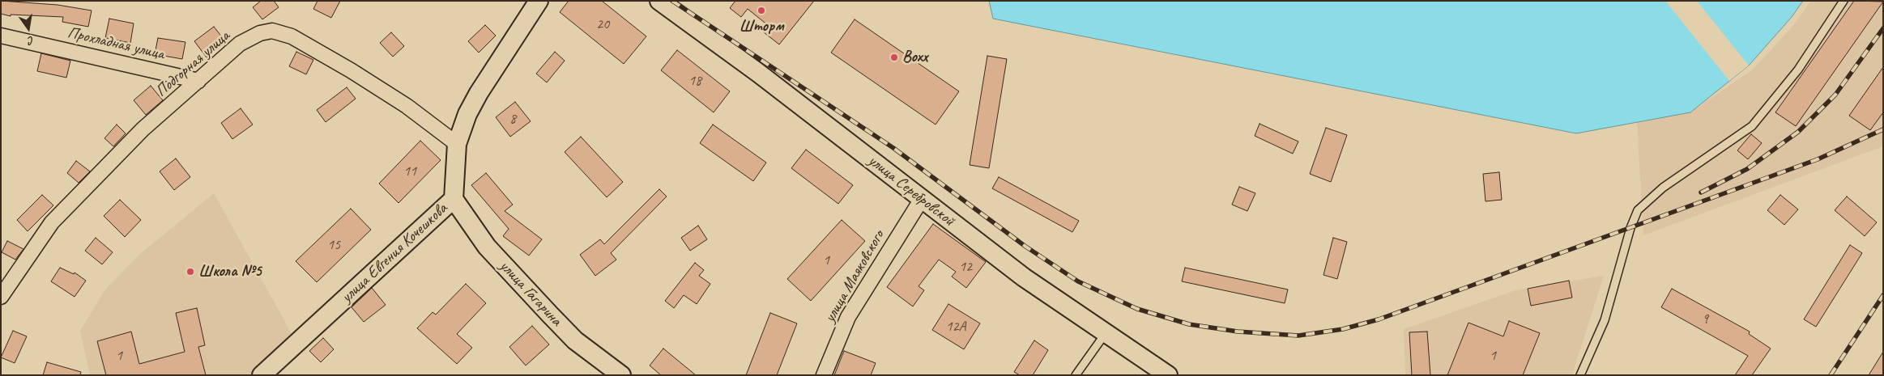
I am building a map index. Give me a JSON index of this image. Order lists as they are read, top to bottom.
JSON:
{
  "streets": {
    "street": [
      "Прохладная улица",
      "Подгорная улица",
      "улица Серебровской",
      "улица Евгения Кочешкова",
      "улица Маяковского",
      "улица Гагарина"
    ]
  },
  "crossings": [
    ["Прохладная улица", "Подгорная улица"],
    ["Подгорная улица", "улица Евгения Кочешкова"],
    ["улица Серебровской", "улица Маяковского"],
    ["улица Евгения Кочешкова", "улица Гагарина"]
  ],
  "places": ["Шторм", "Boxx", "Школа №5"],
  "house_numbers": [
    "20",
    "18",
    "8",
    "11",
    "15",
    "1",
    "12",
    "9",
    "12А",
    "1",
    "1"
  ],
  "north": "bottom"
}
